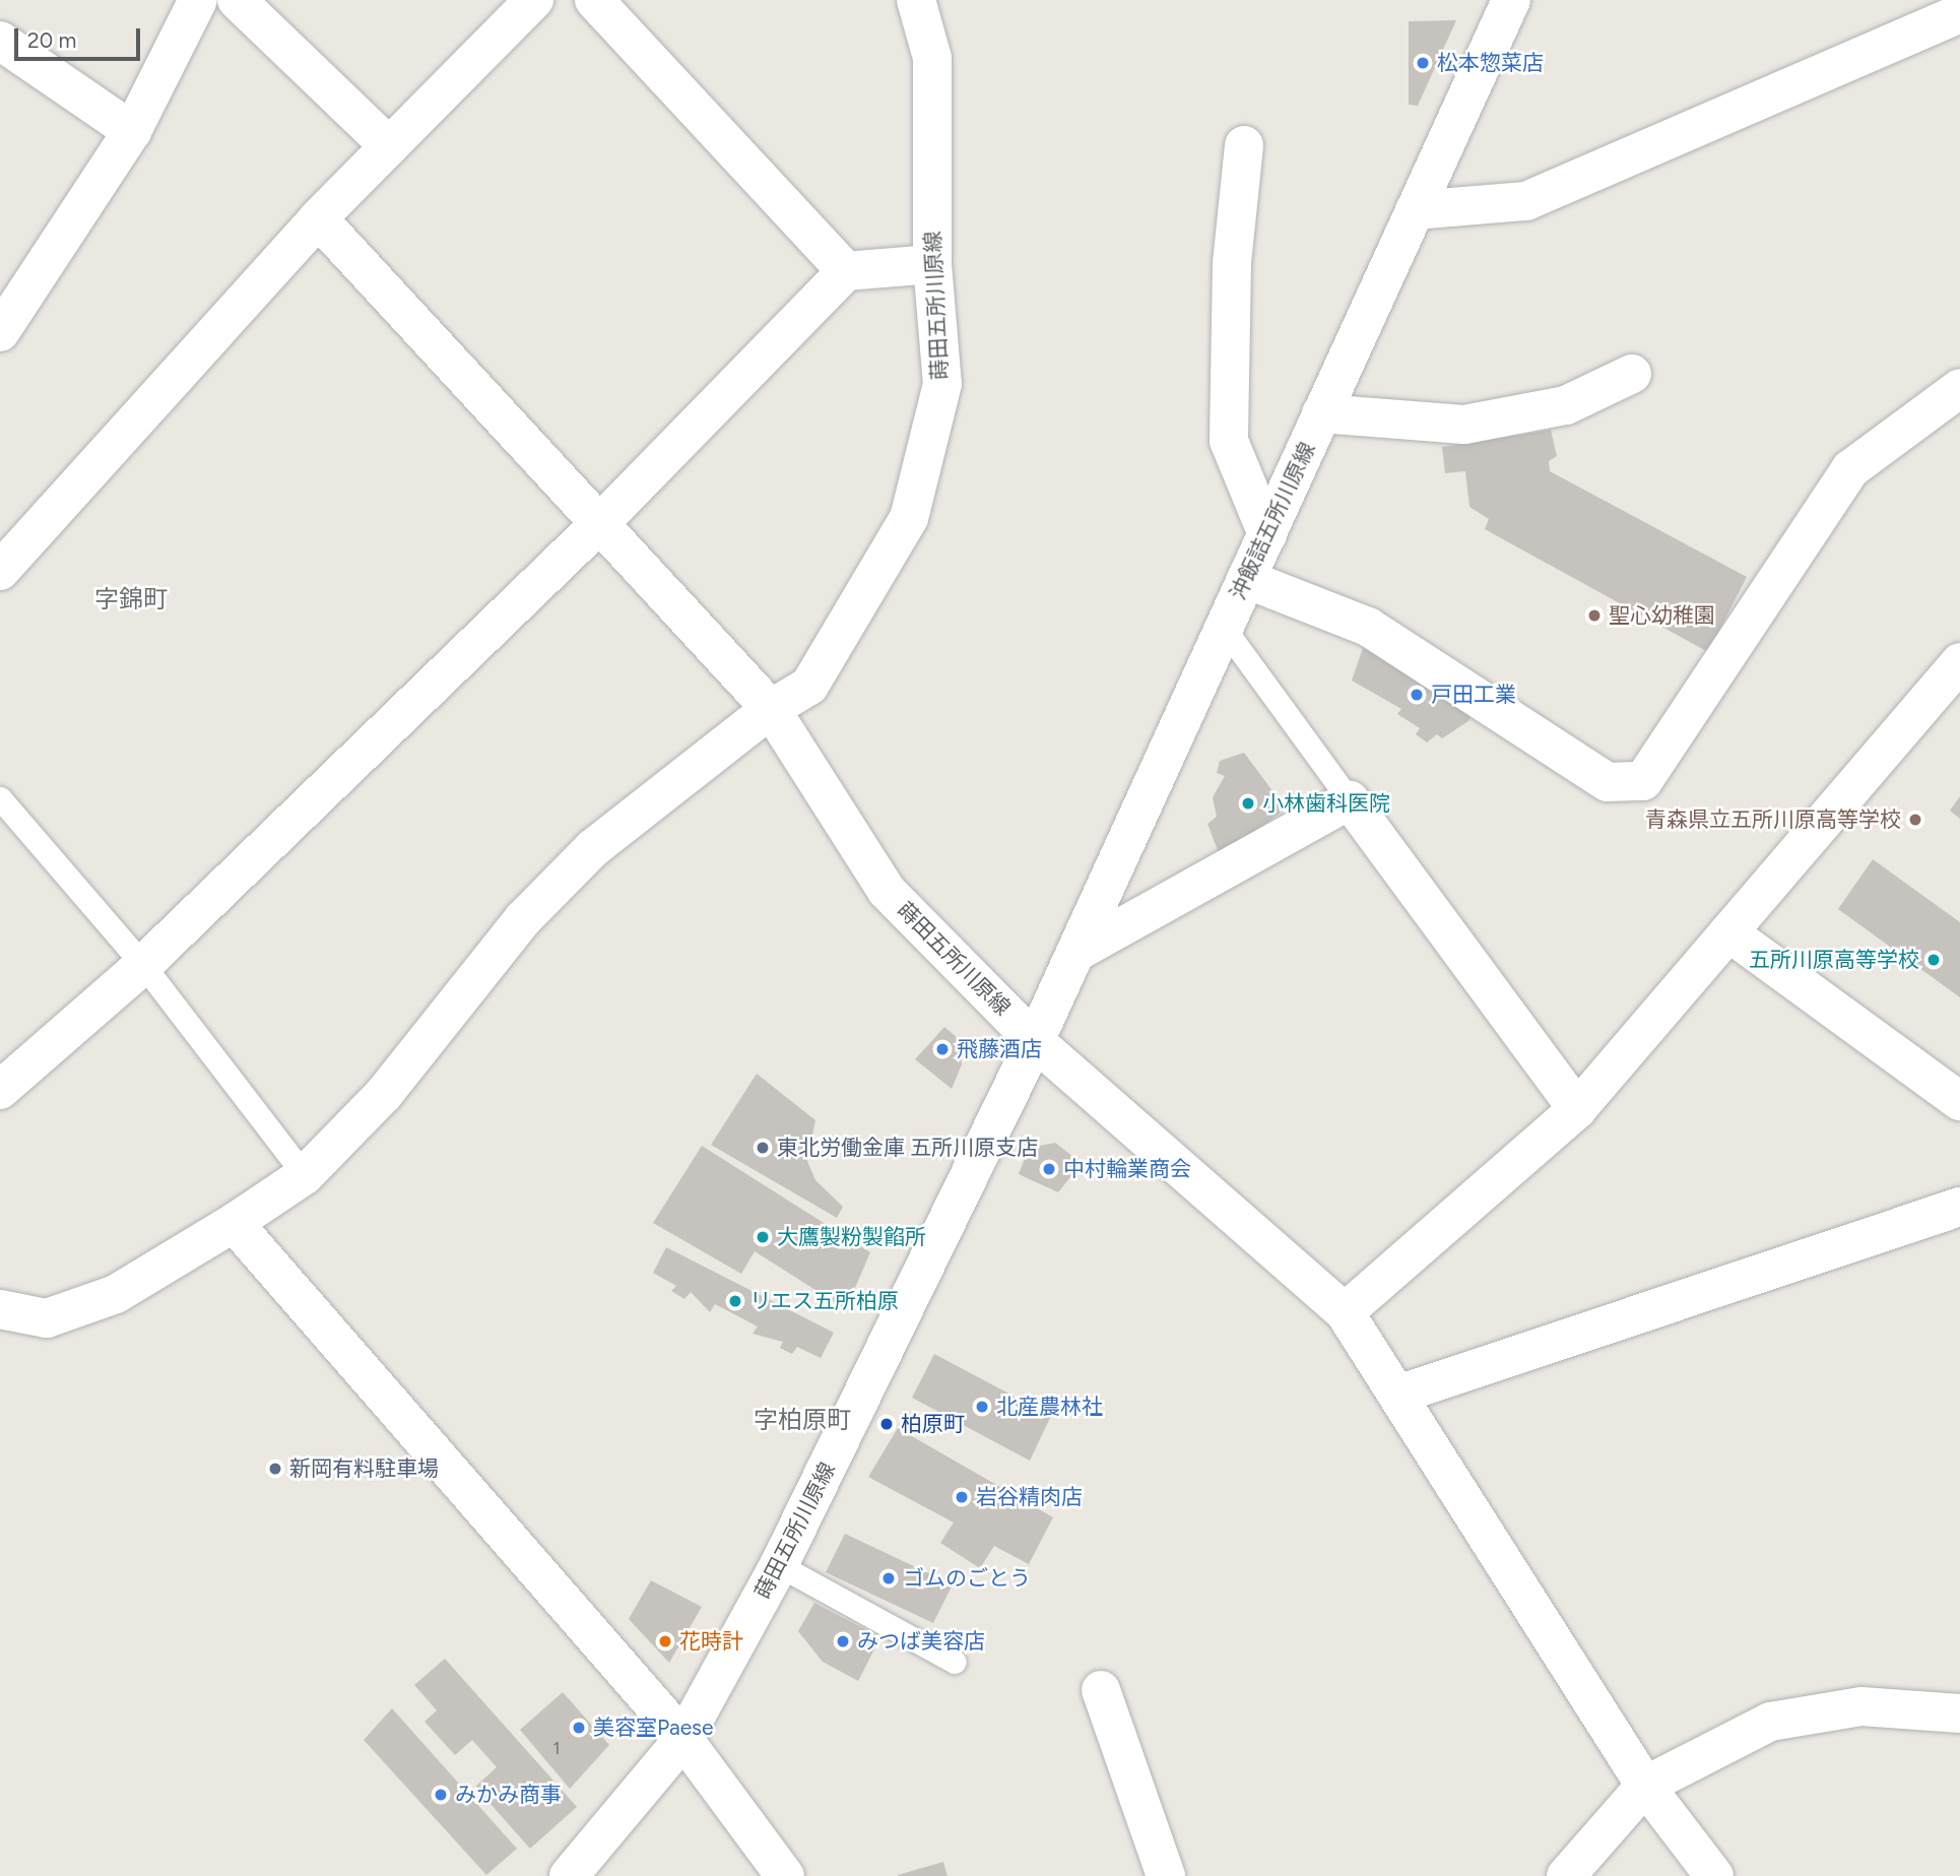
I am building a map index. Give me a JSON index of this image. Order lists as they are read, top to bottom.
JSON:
{
  "streets": {
    "street": ["蒔田五所川原線", "沖飯詰五所川原線"]
  },
  "crossings": [
    ["蒔田五所川原線", "沖飯詰五所川原線"]
  ],
  "districts": ["字錦町", "字柏原町"],
  "places": [
    "松本惣菜店",
    "聖心幼稚園",
    "戸田工業",
    "小林歯科医院",
    "青森県立五所川原高等学校",
    "五所川原高等学校",
    "飛藤酒店",
    "東北労働金庫 五所川原支店",
    "中村輪業商会",
    "大鷹製粉製餡所",
    "リエス五所柏原",
    "北産農林社",
    "柏原町",
    "新岡有料駐車場",
    "岩谷精肉店",
    "ゴムのごとう",
    "花時計",
    "みつば美容店",
    "美容室Paese",
    "みかみ商事"
  ],
  "house_numbers": ["1"],
  "scale_bar": "20 m"
}
